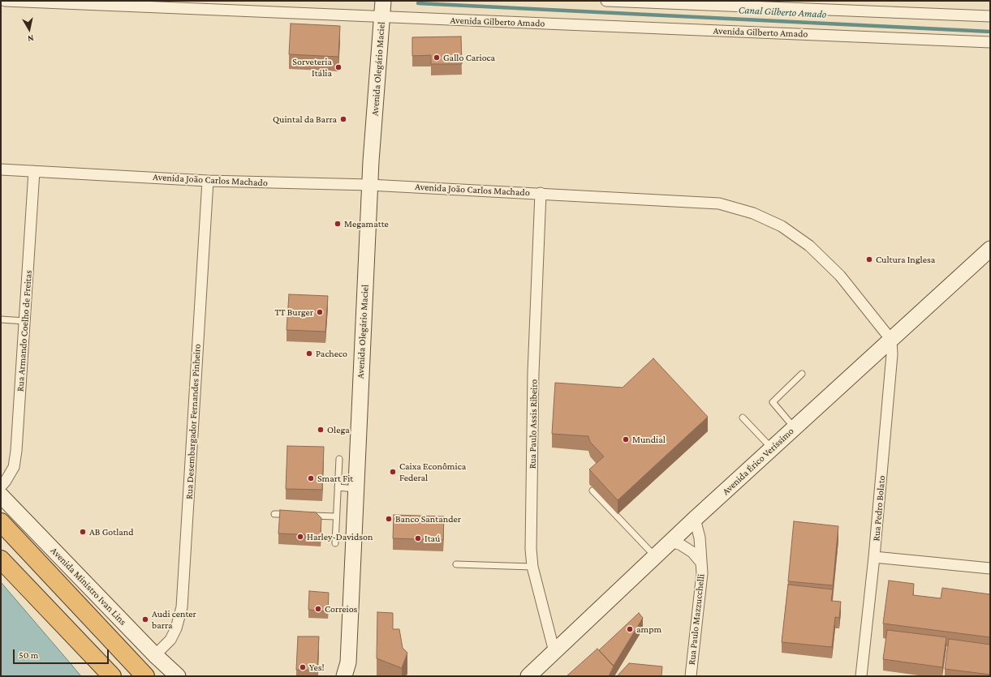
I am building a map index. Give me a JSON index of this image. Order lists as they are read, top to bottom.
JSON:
{
  "streets": {
    "highway": ["Avenida Ministro Ivan Lins"],
    "main road": ["Avenida Olegário Maciel", "Avenida Érico Veríssimo"],
    "street": [
      "Avenida Gilberto Amado",
      "Avenida João Carlos Machado",
      "Rua Armando Coelho de Freitas",
      "Rua Desembargador Fernandes Pinheiro",
      "Rua Paulo Assis Ribeiro",
      "Rua Pedro Bolato",
      "Rua Paulo Mazzucchelli"
    ]
  },
  "crossings": [
    ["Avenida Gilberto Amado", "Avenida Olegário Maciel"],
    ["Avenida Olegário Maciel", "Avenida João Carlos Machado"],
    ["Avenida João Carlos Machado", "Rua Armando Coelho de Freitas"],
    ["Avenida João Carlos Machado", "Rua Desembargador Fernandes Pinheiro"],
    ["Avenida João Carlos Machado", "Rua Paulo Assis Ribeiro"],
    ["Avenida João Carlos Machado", "Avenida Érico Veríssimo"],
    ["Avenida João Carlos Machado", "Rua Pedro Bolato"],
    ["Rua Desembargador Fernandes Pinheiro", "Avenida Ministro Ivan Lins"],
    ["Rua Paulo Assis Ribeiro", "Avenida Érico Veríssimo"],
    ["Avenida Érico Veríssimo", "Rua Pedro Bolato"],
    ["Avenida Érico Veríssimo", "Rua Paulo Mazzucchelli"]
  ],
  "water": ["Canal Gilberto Amado"],
  "places": [
    "Gallo Carioca",
    "Sorveteria Itália",
    "Quintal da Barra",
    "Megamatte",
    "Cultura Inglesa",
    "TT Burger",
    "Pacheco",
    "Olega",
    "Mundial",
    "Caixa Econômica Federal",
    "Smart Fit",
    "Banco Santander",
    "AB Gotland",
    "Harley-Davidson",
    "Itaú",
    "Correios",
    "Audi center barra",
    "ampm",
    "Yes!"
  ],
  "scale_bar": "50 m",
  "north": "bottom"
}
